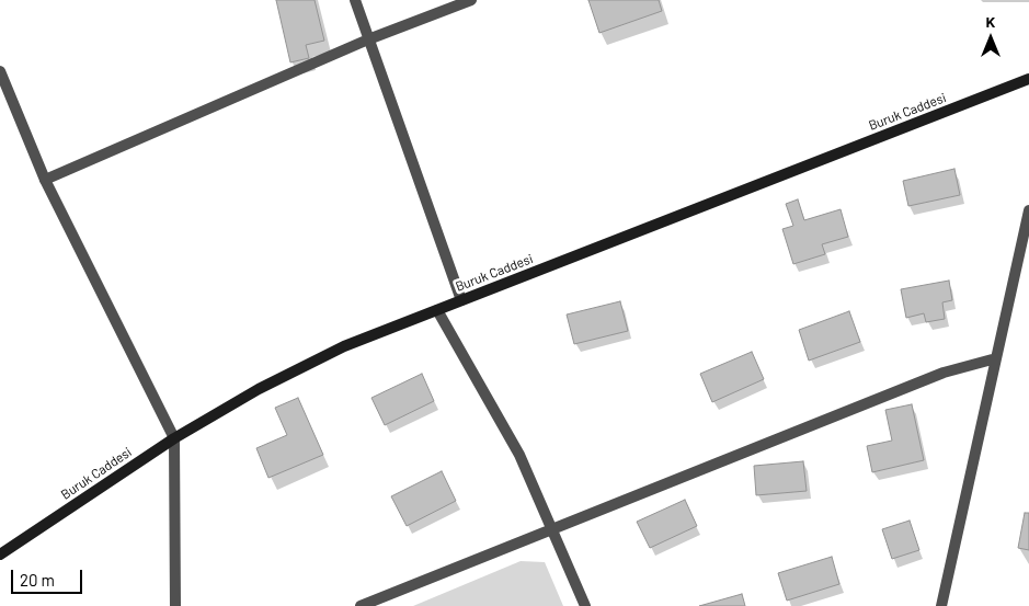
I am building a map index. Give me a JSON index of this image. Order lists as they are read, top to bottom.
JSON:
{
  "streets": {
    "main road": ["Buruk Caddesi"]
  },
  "scale_bar": "20 m",
  "north": "top"
}
